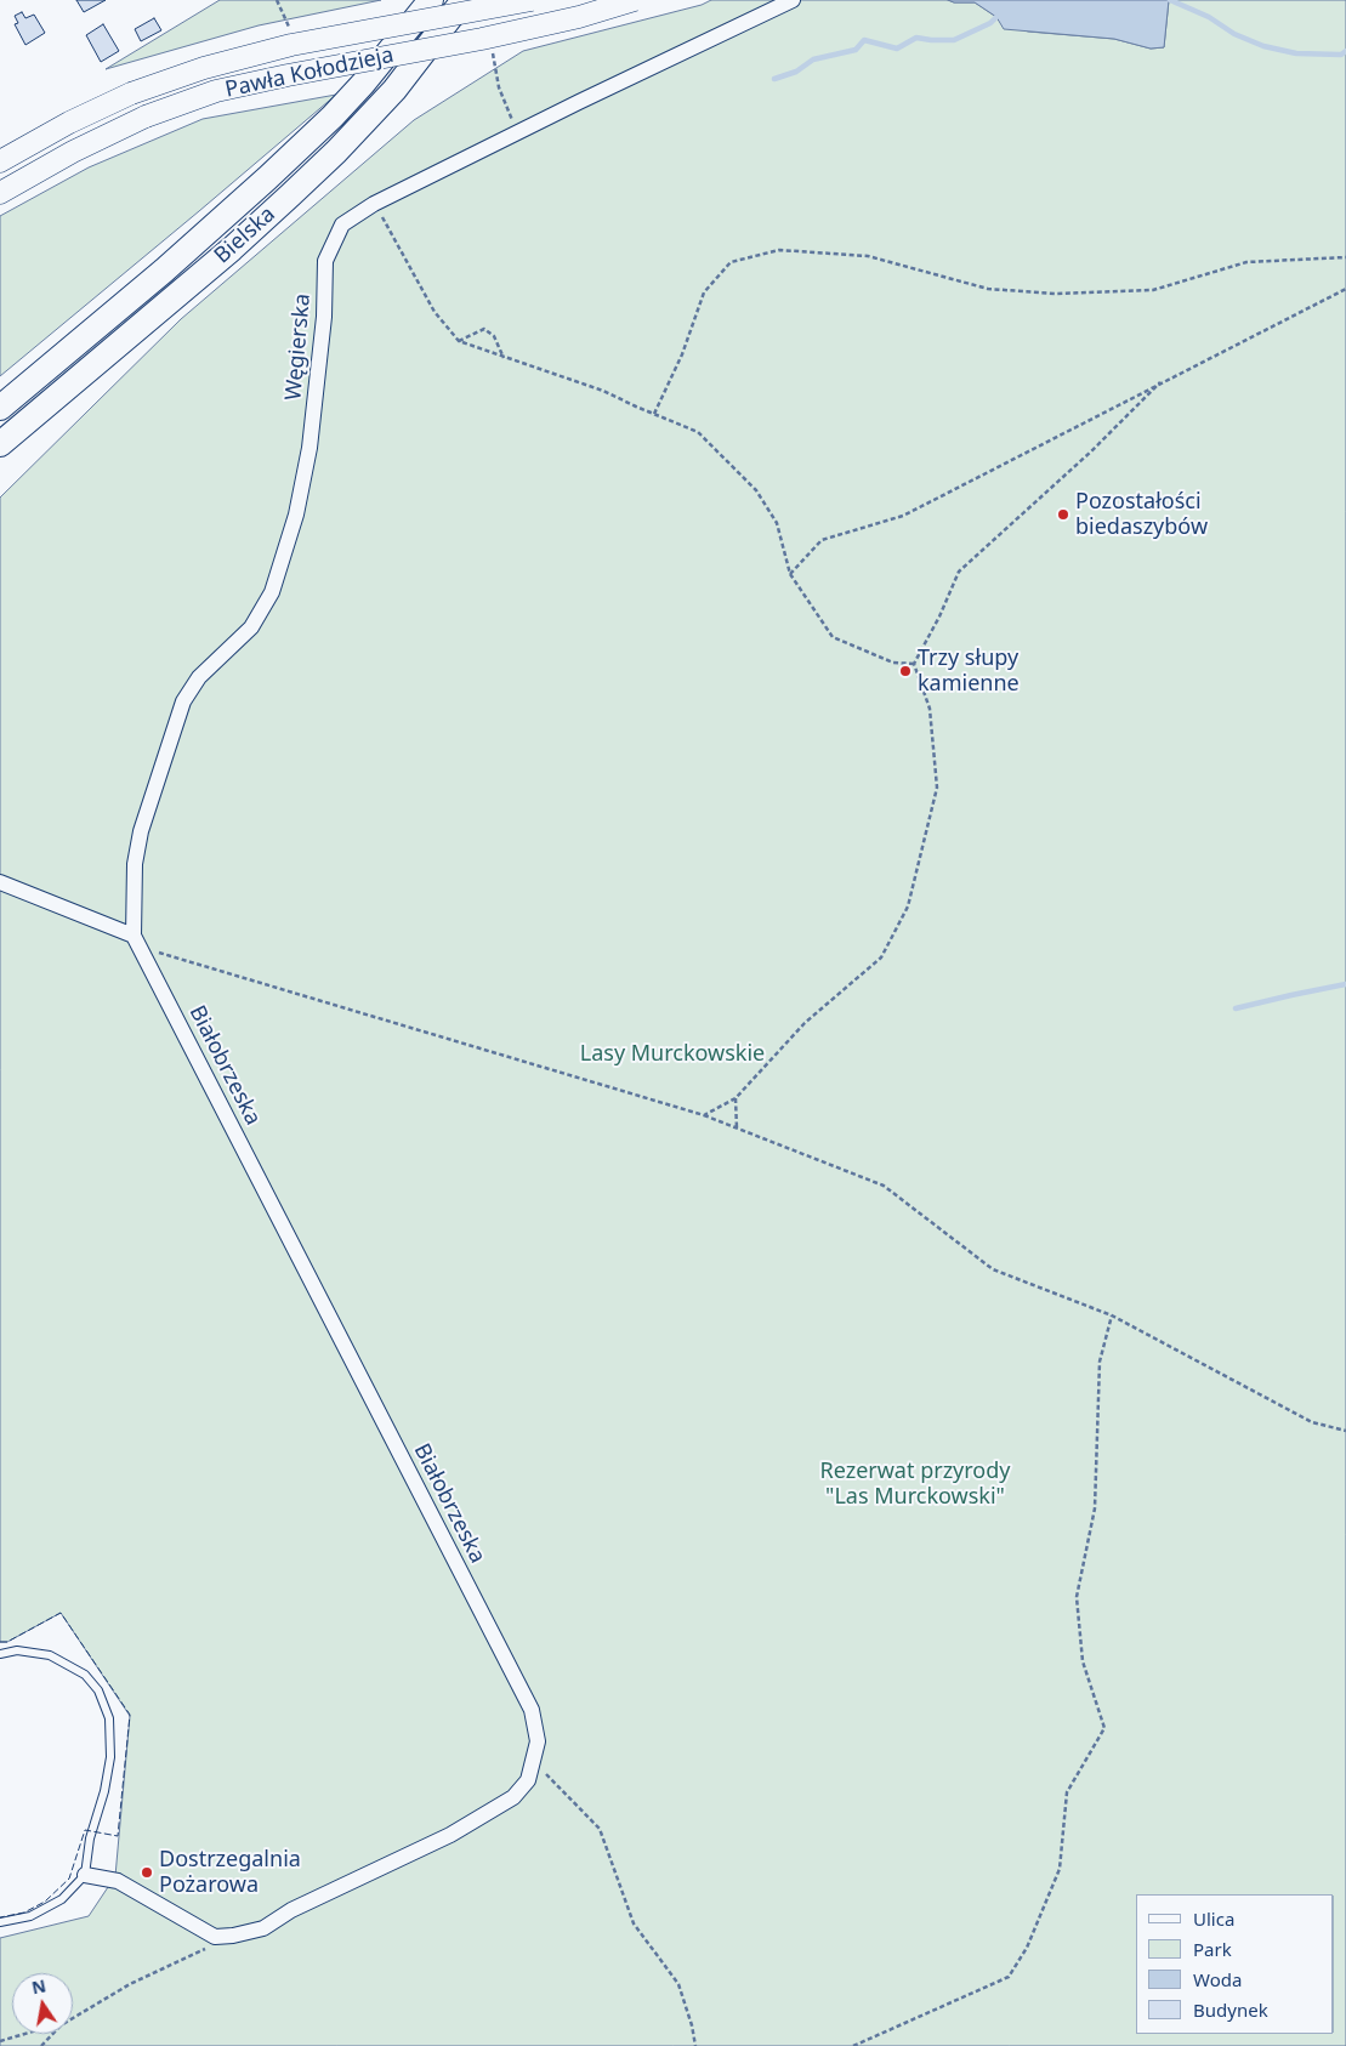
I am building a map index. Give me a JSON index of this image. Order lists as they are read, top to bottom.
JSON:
{
  "streets": {
    "main road": ["Bielska"],
    "street": ["Pawła Kołodzieja", "Węgierska", "Białobrzeska"]
  },
  "crossings": [
    ["Węgierska", "Białobrzeska"]
  ],
  "parks": ["Lasy Murckowskie", "Rezerwat przyrody \"Las Murckowski\""],
  "places": ["Pozostałości biedaszybów", "Trzy słupy kamienne", "Dostrzegalnia Pożarowa"],
  "legend": [
    "Ulica",
    "Park",
    "Woda",
    "Budynek"
  ],
  "north": "top"
}
